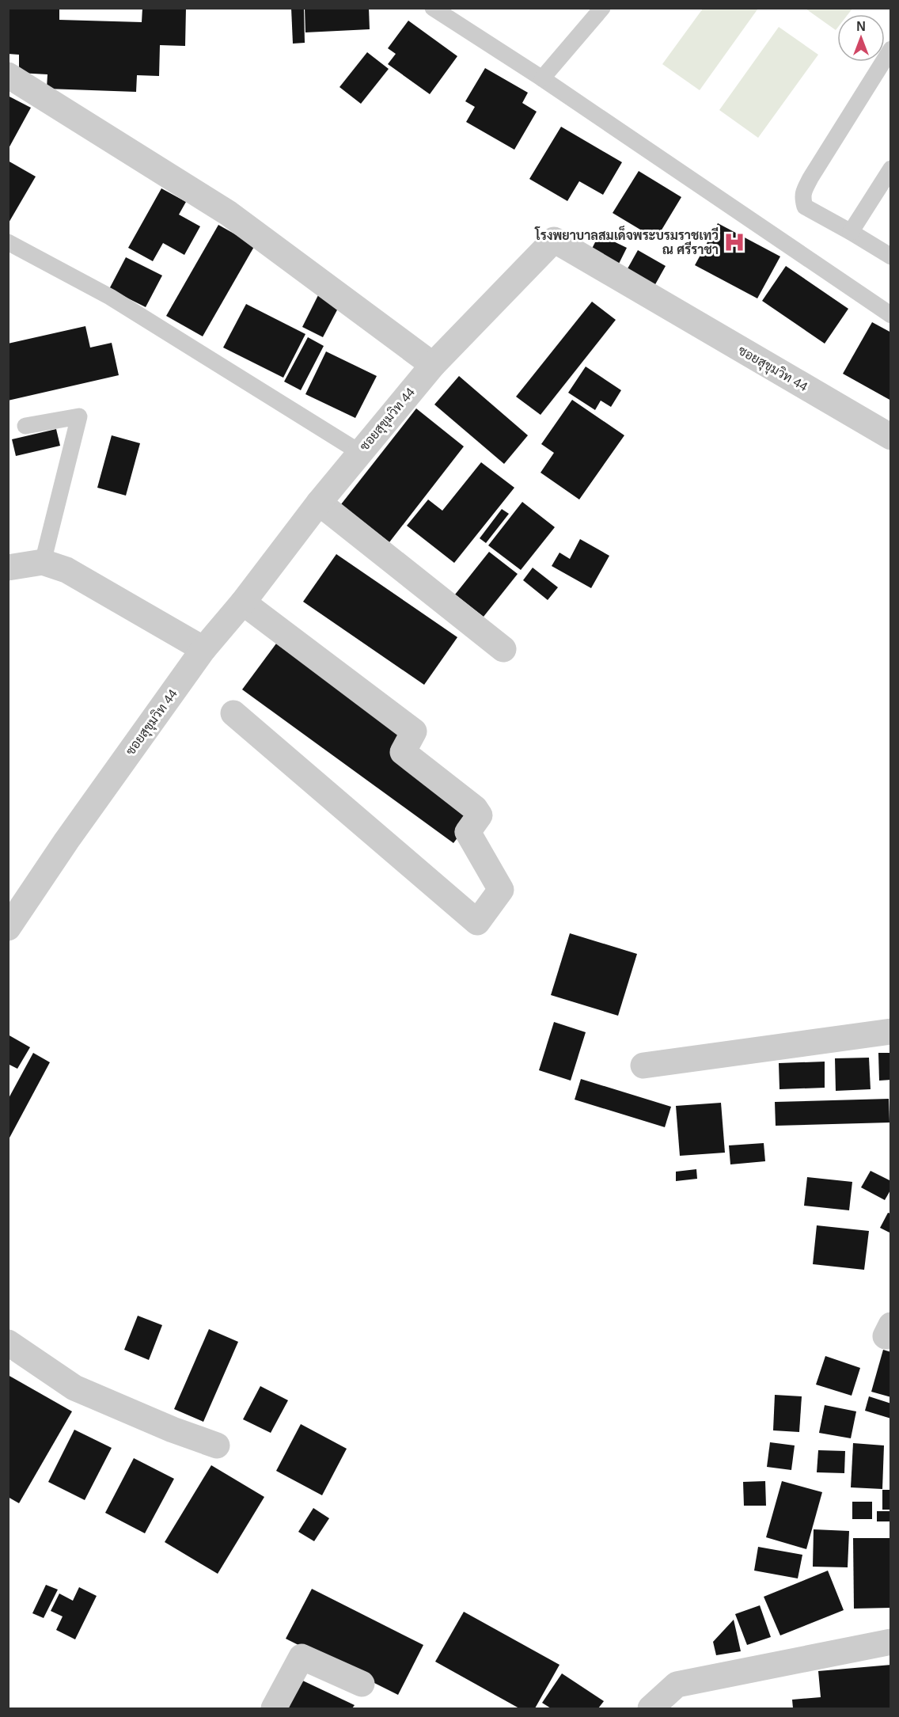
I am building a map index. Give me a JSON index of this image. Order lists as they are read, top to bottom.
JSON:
{
  "streets": {
    "street": ["ซอยสุขุมวิท 44"]
  },
  "places": {
    "hospital": ["โรงพยาบาลสมเด็จพระบรมราชเทวี ณ ศรีราชา"]
  },
  "north": "top"
}
